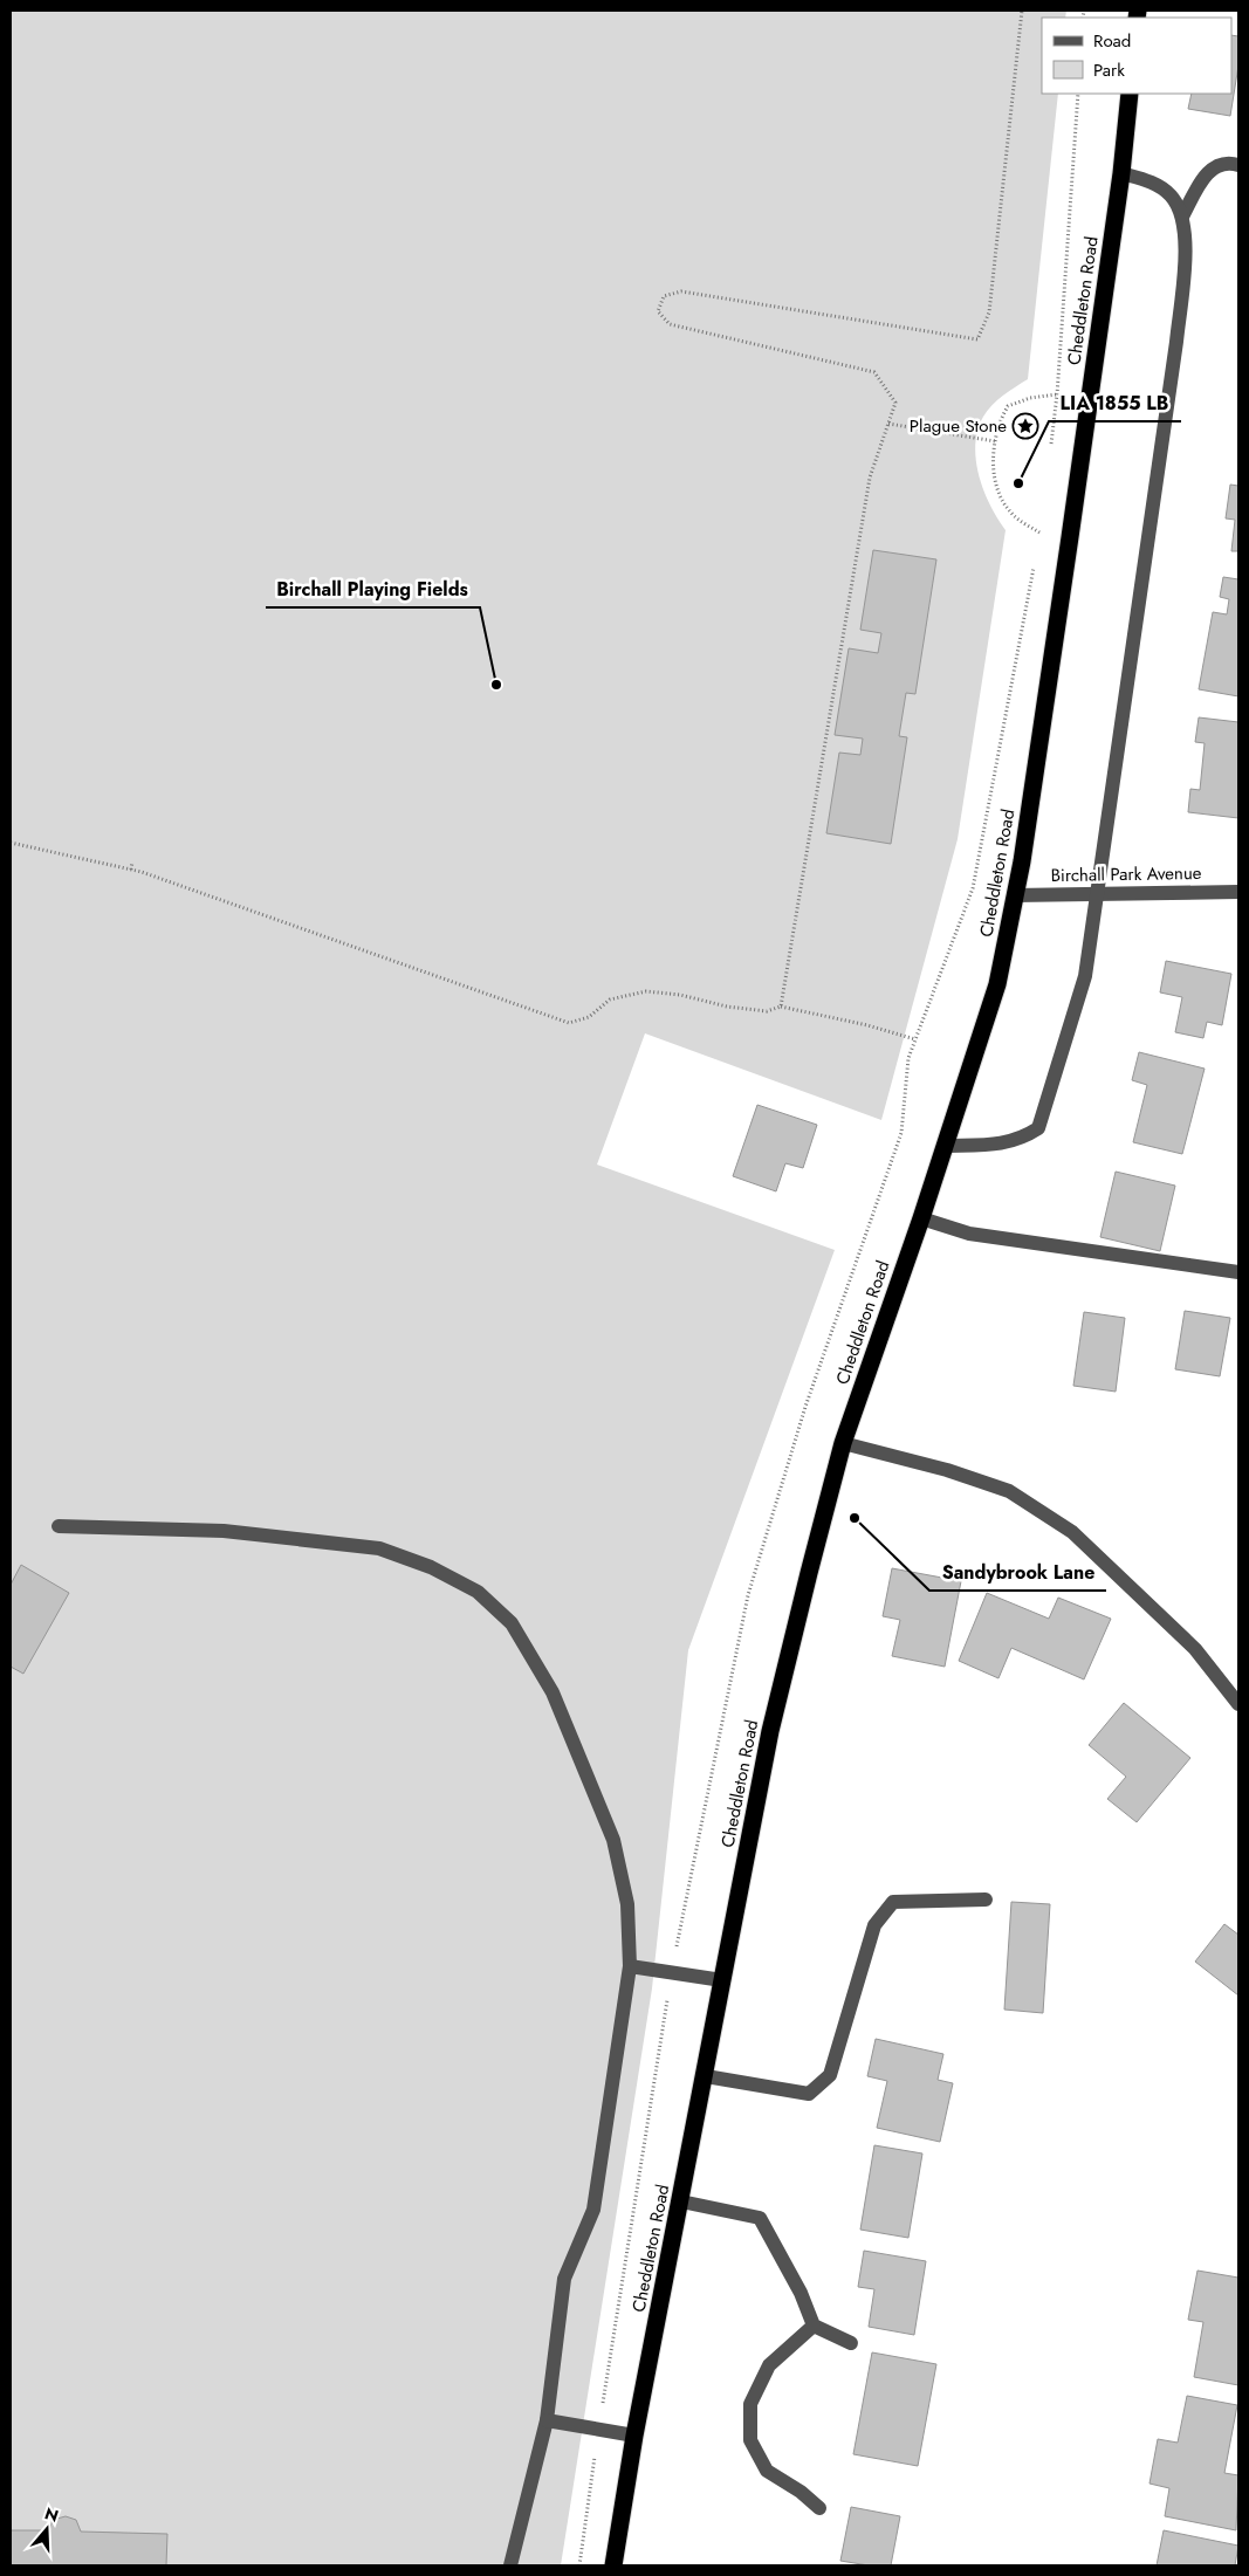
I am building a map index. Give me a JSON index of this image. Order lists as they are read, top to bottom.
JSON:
{
  "streets": {
    "highway": ["Cheddleton Road"],
    "street": ["Birchall Park Avenue"]
  },
  "crossings": [
    ["Cheddleton Road", "Birchall Park Avenue"]
  ],
  "places": {
    "place": ["Plague Stone"],
    "other": ["LIA 1855 LB", "Birchall Playing Fields", "Sandybrook Lane"]
  },
  "legend": ["Road", "Park"],
  "north": "top"
}
